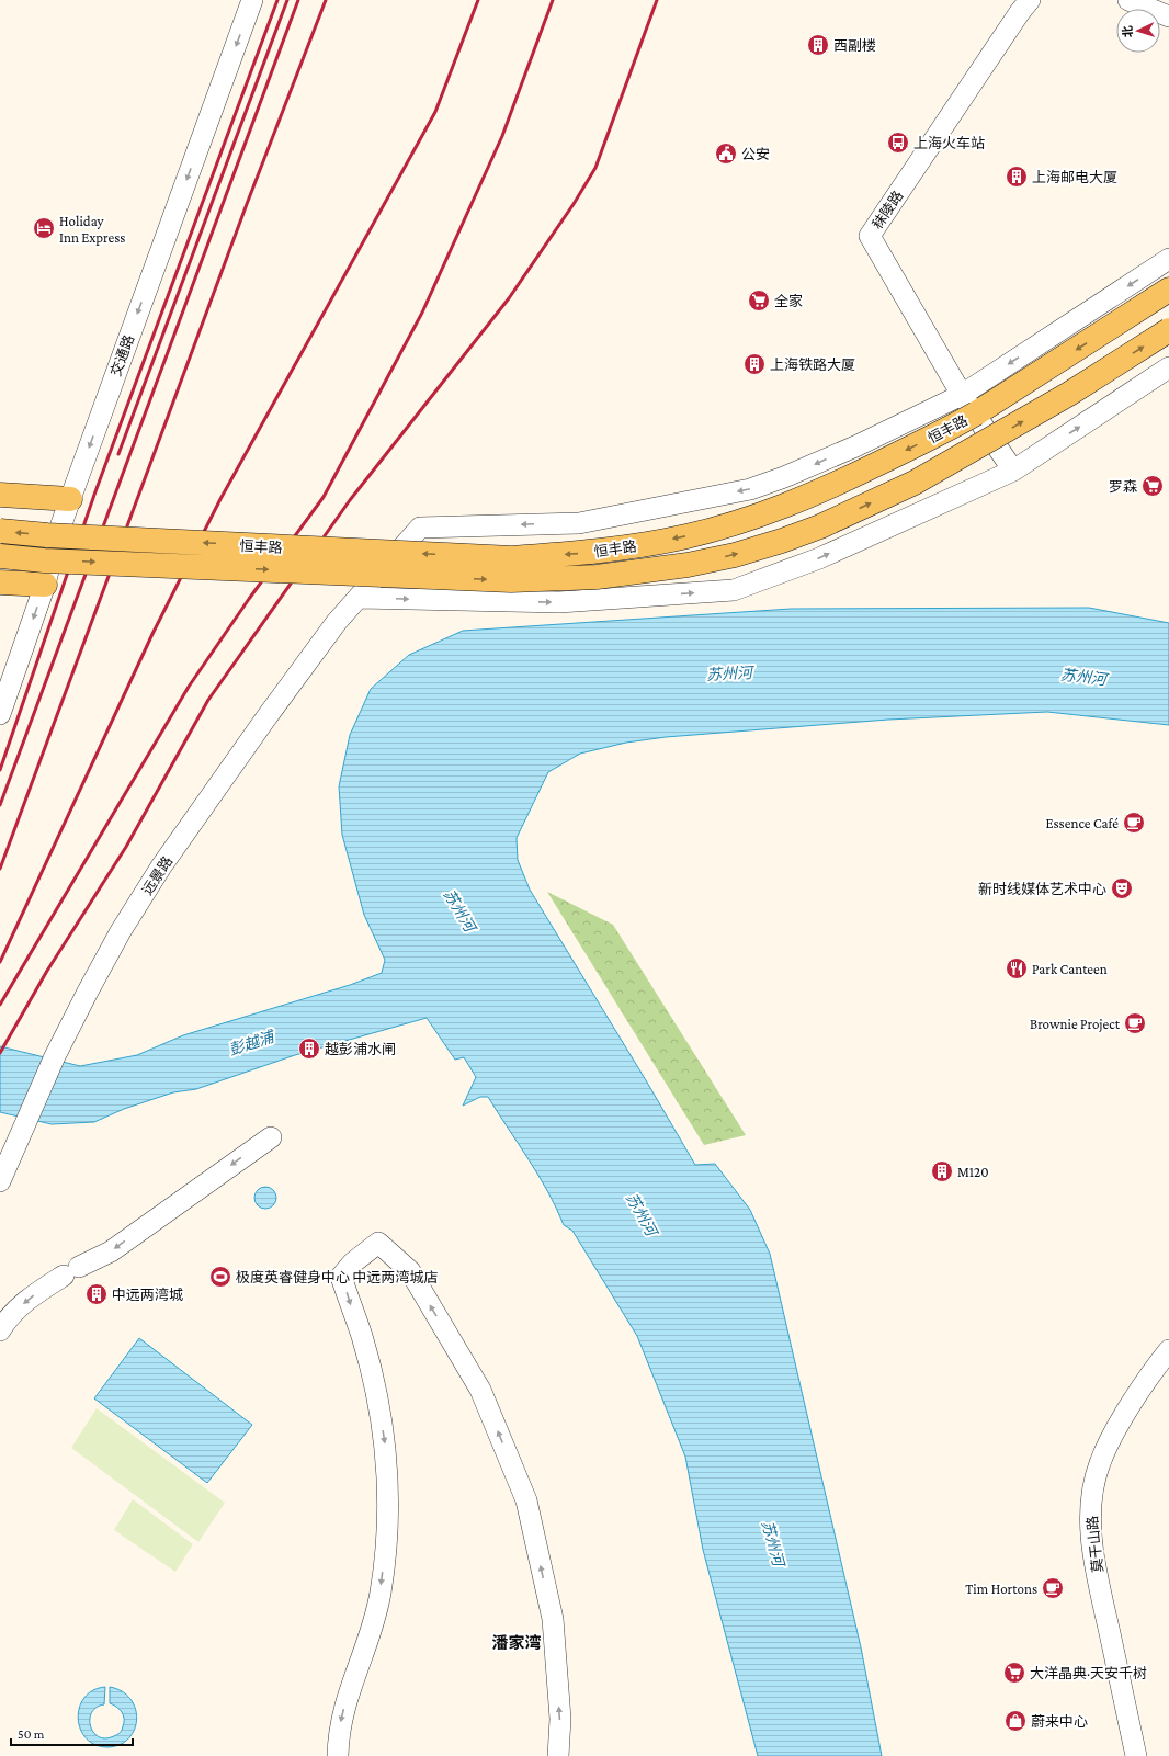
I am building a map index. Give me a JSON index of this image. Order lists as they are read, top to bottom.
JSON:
{
  "streets": {
    "main road": ["恒丰路"],
    "street": [
      "秣陵路",
      "交通路",
      "远景路",
      "莫干山路"
    ]
  },
  "crossings": [
    ["秣陵路", "远景路"]
  ],
  "one_way": ["交通路"],
  "districts": ["潘家湾"],
  "water": ["苏州河", "彭越浦"],
  "places": {
    "building": [
      "西副楼",
      "上海邮电大厦",
      "上海铁路大厦",
      "越彭浦水闸",
      "M120",
      "中远两湾城"
    ],
    "bus stop": ["上海火车站"],
    "public building": ["公安"],
    "hotel": ["Holiday Inn Express"],
    "supermarket": ["全家", "罗森", "大洋晶典·天安千树"],
    "cafe": ["Essence Café", "Brownie Project", "Tim Hortons"],
    "theatre": ["新时线媒体艺术中心"],
    "restaurant": ["Park Canteen"],
    "sports": ["极度英睿健身中心 中远两湾城店"],
    "shop": ["蔚来中心"]
  },
  "scale_bar": "50 m",
  "north": "left"
}
